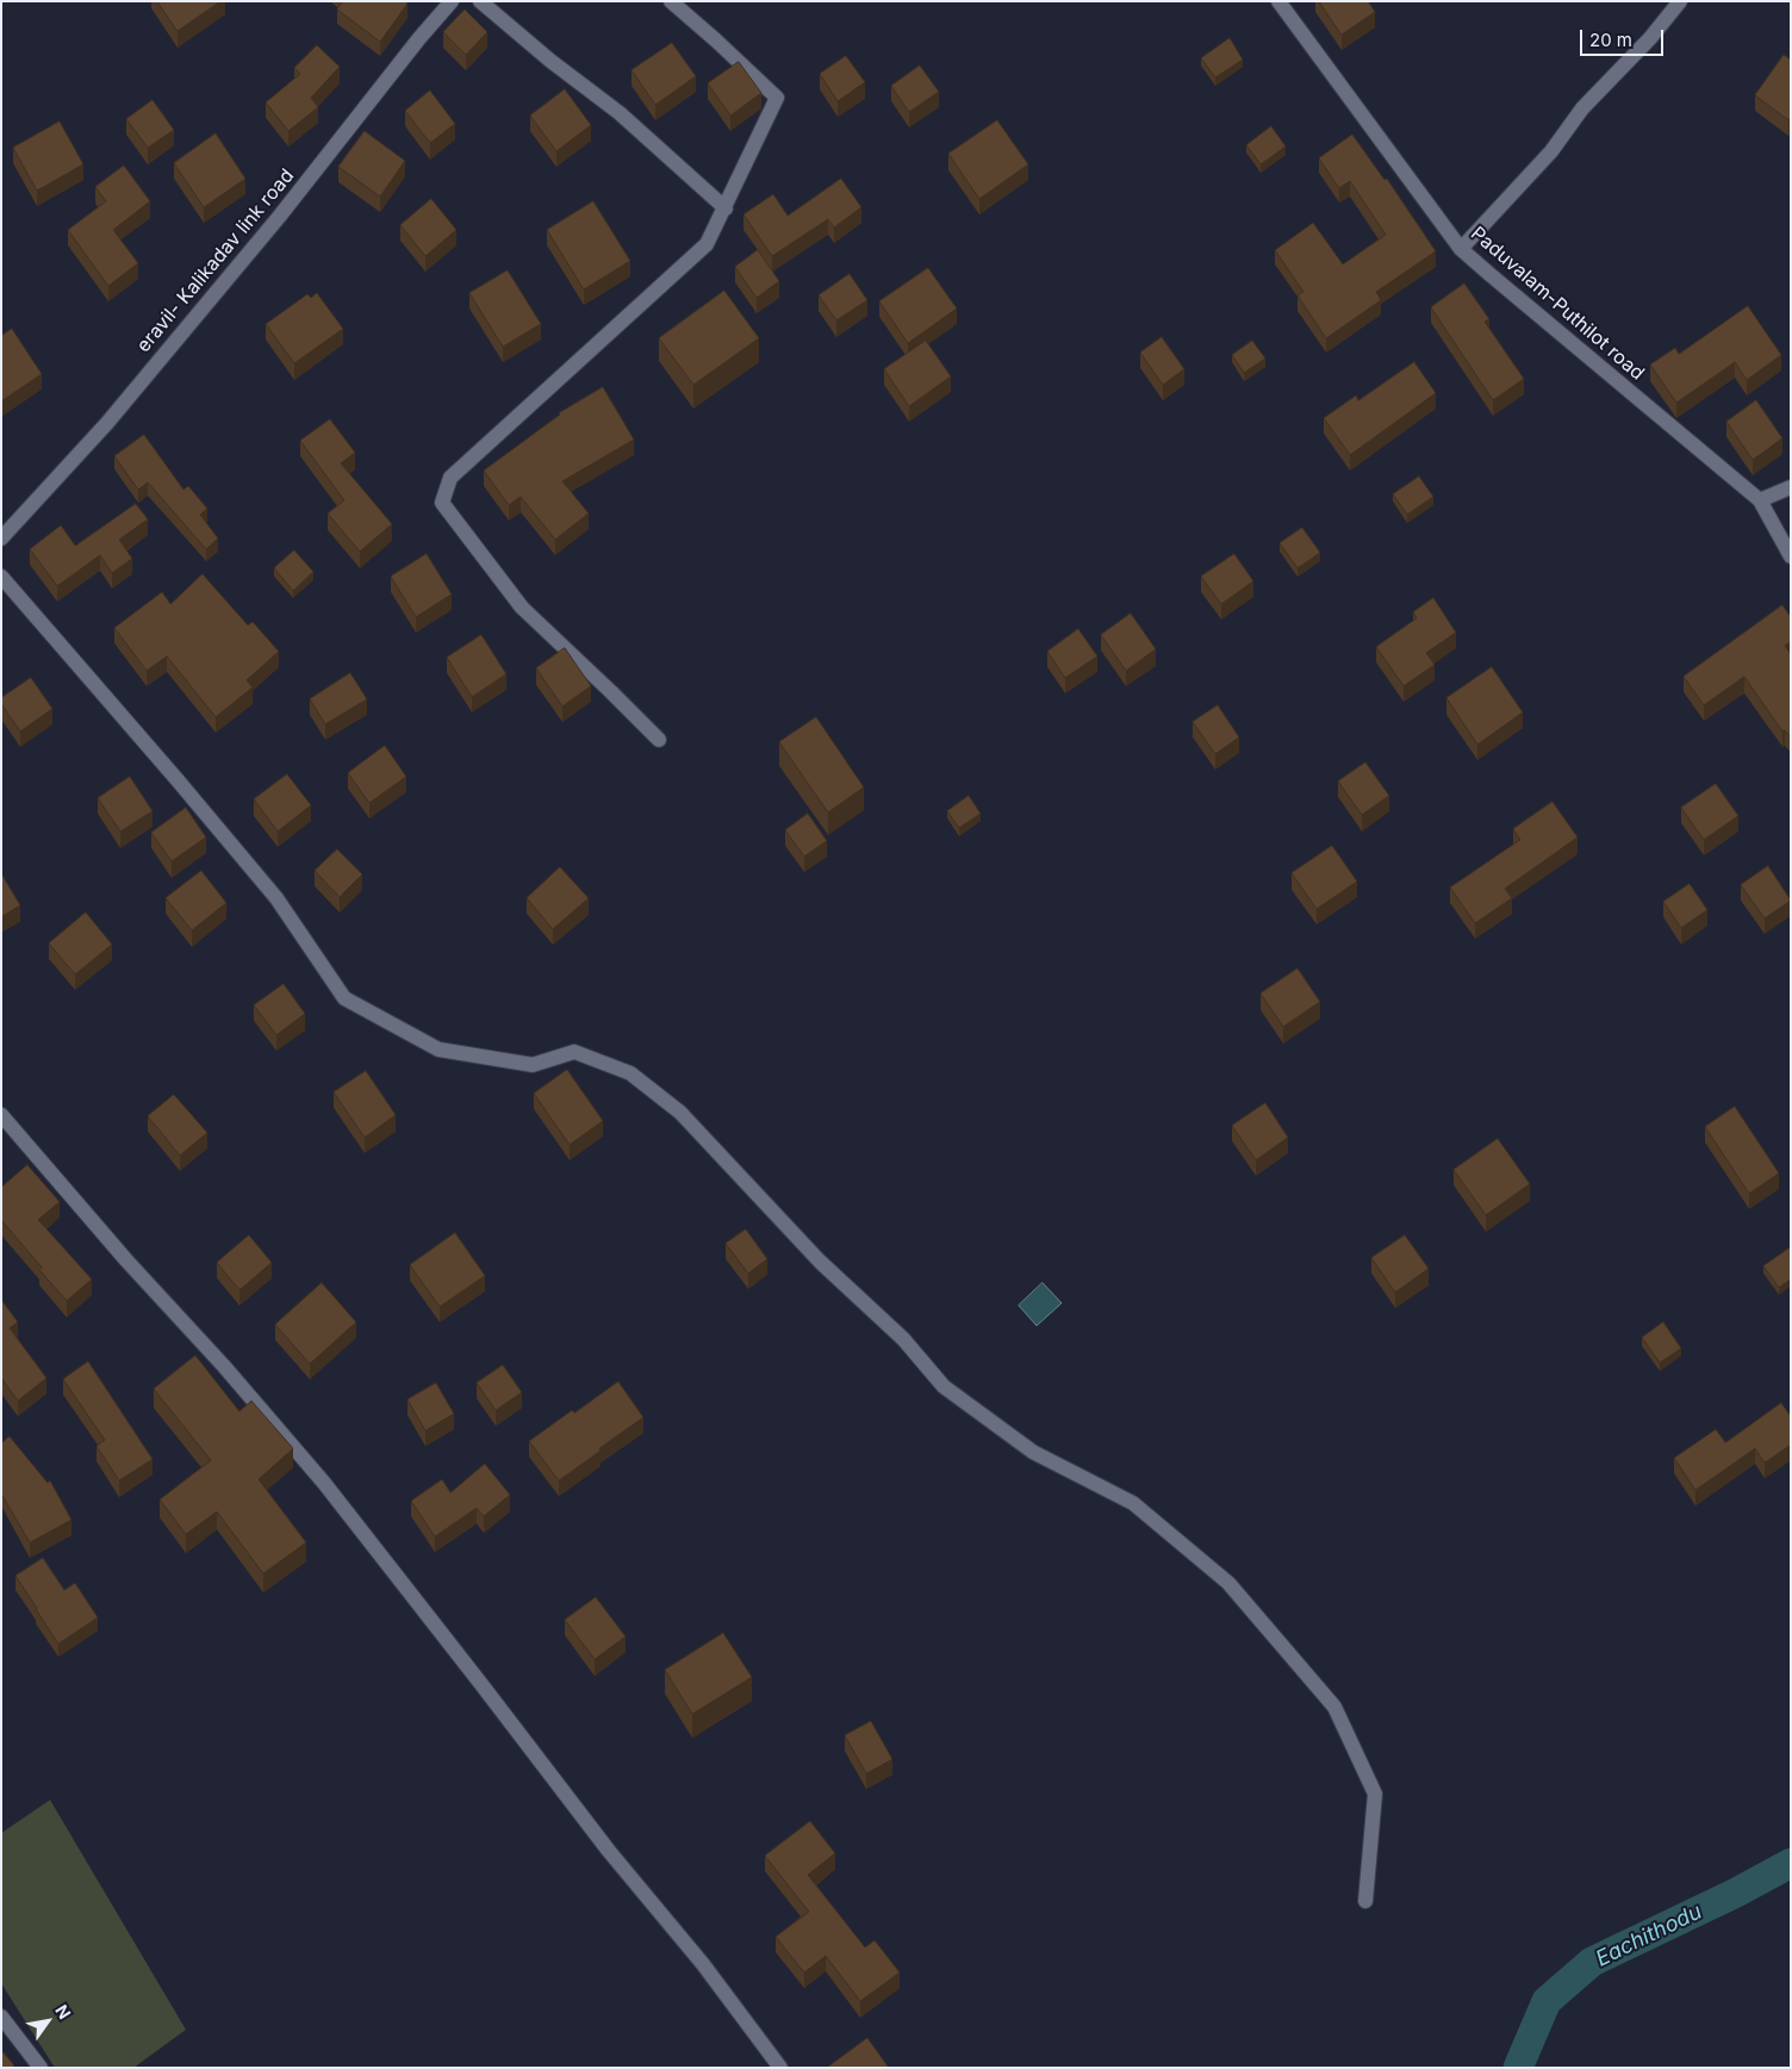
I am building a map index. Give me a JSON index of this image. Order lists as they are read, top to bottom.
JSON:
{
  "streets": {
    "street": ["eravil- Kalikadav link road", "Paduvalam-Puthilot road"]
  },
  "water": ["Eachithodu"],
  "scale_bar": "20 m",
  "north": "top right"
}
